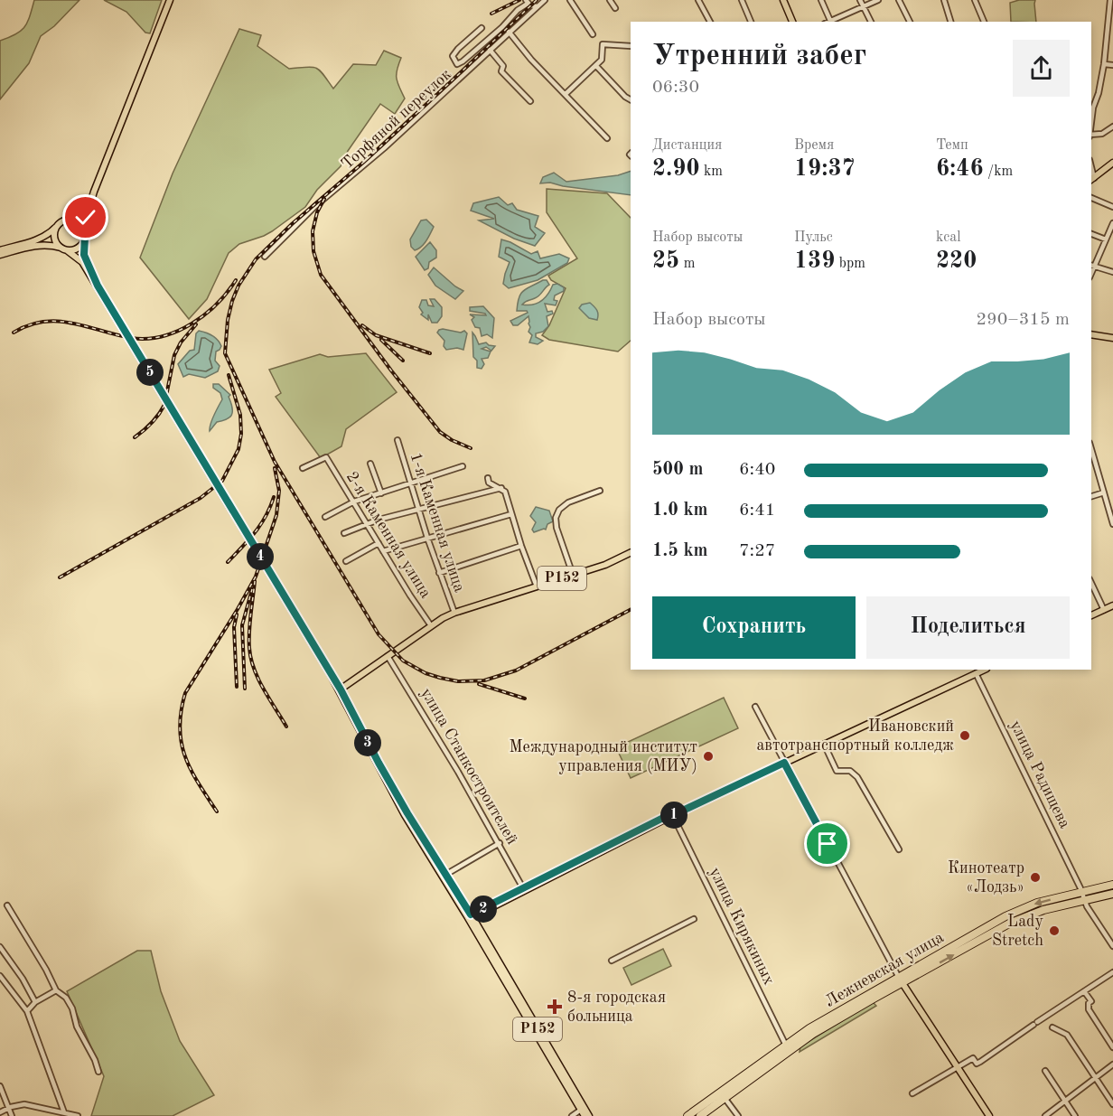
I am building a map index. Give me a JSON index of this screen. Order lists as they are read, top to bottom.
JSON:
{
  "streets": {
    "highway": ["Лежневская улица"],
    "main road": ["Р152"],
    "street": [
      "Торфяной переулок",
      "1-я Каменная улица",
      "2-я Каменная улица",
      "улица Станкостроителей",
      "улица Радищева",
      "улица Кирякиных"
    ]
  },
  "crossings": [
    ["1-я Каменная улица", "Р152"],
    ["2-я Каменная улица", "Р152"],
    ["Р152", "улица Станкостроителей"],
    ["улица Радищева", "Лежневская улица"],
    ["улица Кирякиных", "Лежневская улица"]
  ],
  "places": {
    "other": [
      "Ивановский автотранспортный колледж",
      "Международный институт управления (МИУ)",
      "Кинотеатр «Лодзь»",
      "Lady Stretch"
    ],
    "health": ["8-я городская больница"]
  },
  "page": {
    "heading": ["Утренний забег", "06:30"],
    "stats": [
      ["Дистанция", "2.90 km"],
      ["Время", "19:37"],
      ["Темп", "6:46 /km"],
      ["Набор высоты", "25 m"],
      ["Пульс", "139 bpm"],
      ["kcal", "220"]
    ],
    "chart": ["Набор высоты", "290–315 m"],
    "pins": [
      "5",
      "4",
      "3",
      "1",
      "2"
    ],
    "list": [
      {
        "name": "500 m",
        "note": "6:40"
      },
      {
        "name": "1.0 km",
        "note": "6:41"
      },
      {
        "name": "1.5 km",
        "note": "7:27"
      }
    ],
    "buttons": ["Сохранить", "Поделиться"]
  }
}
